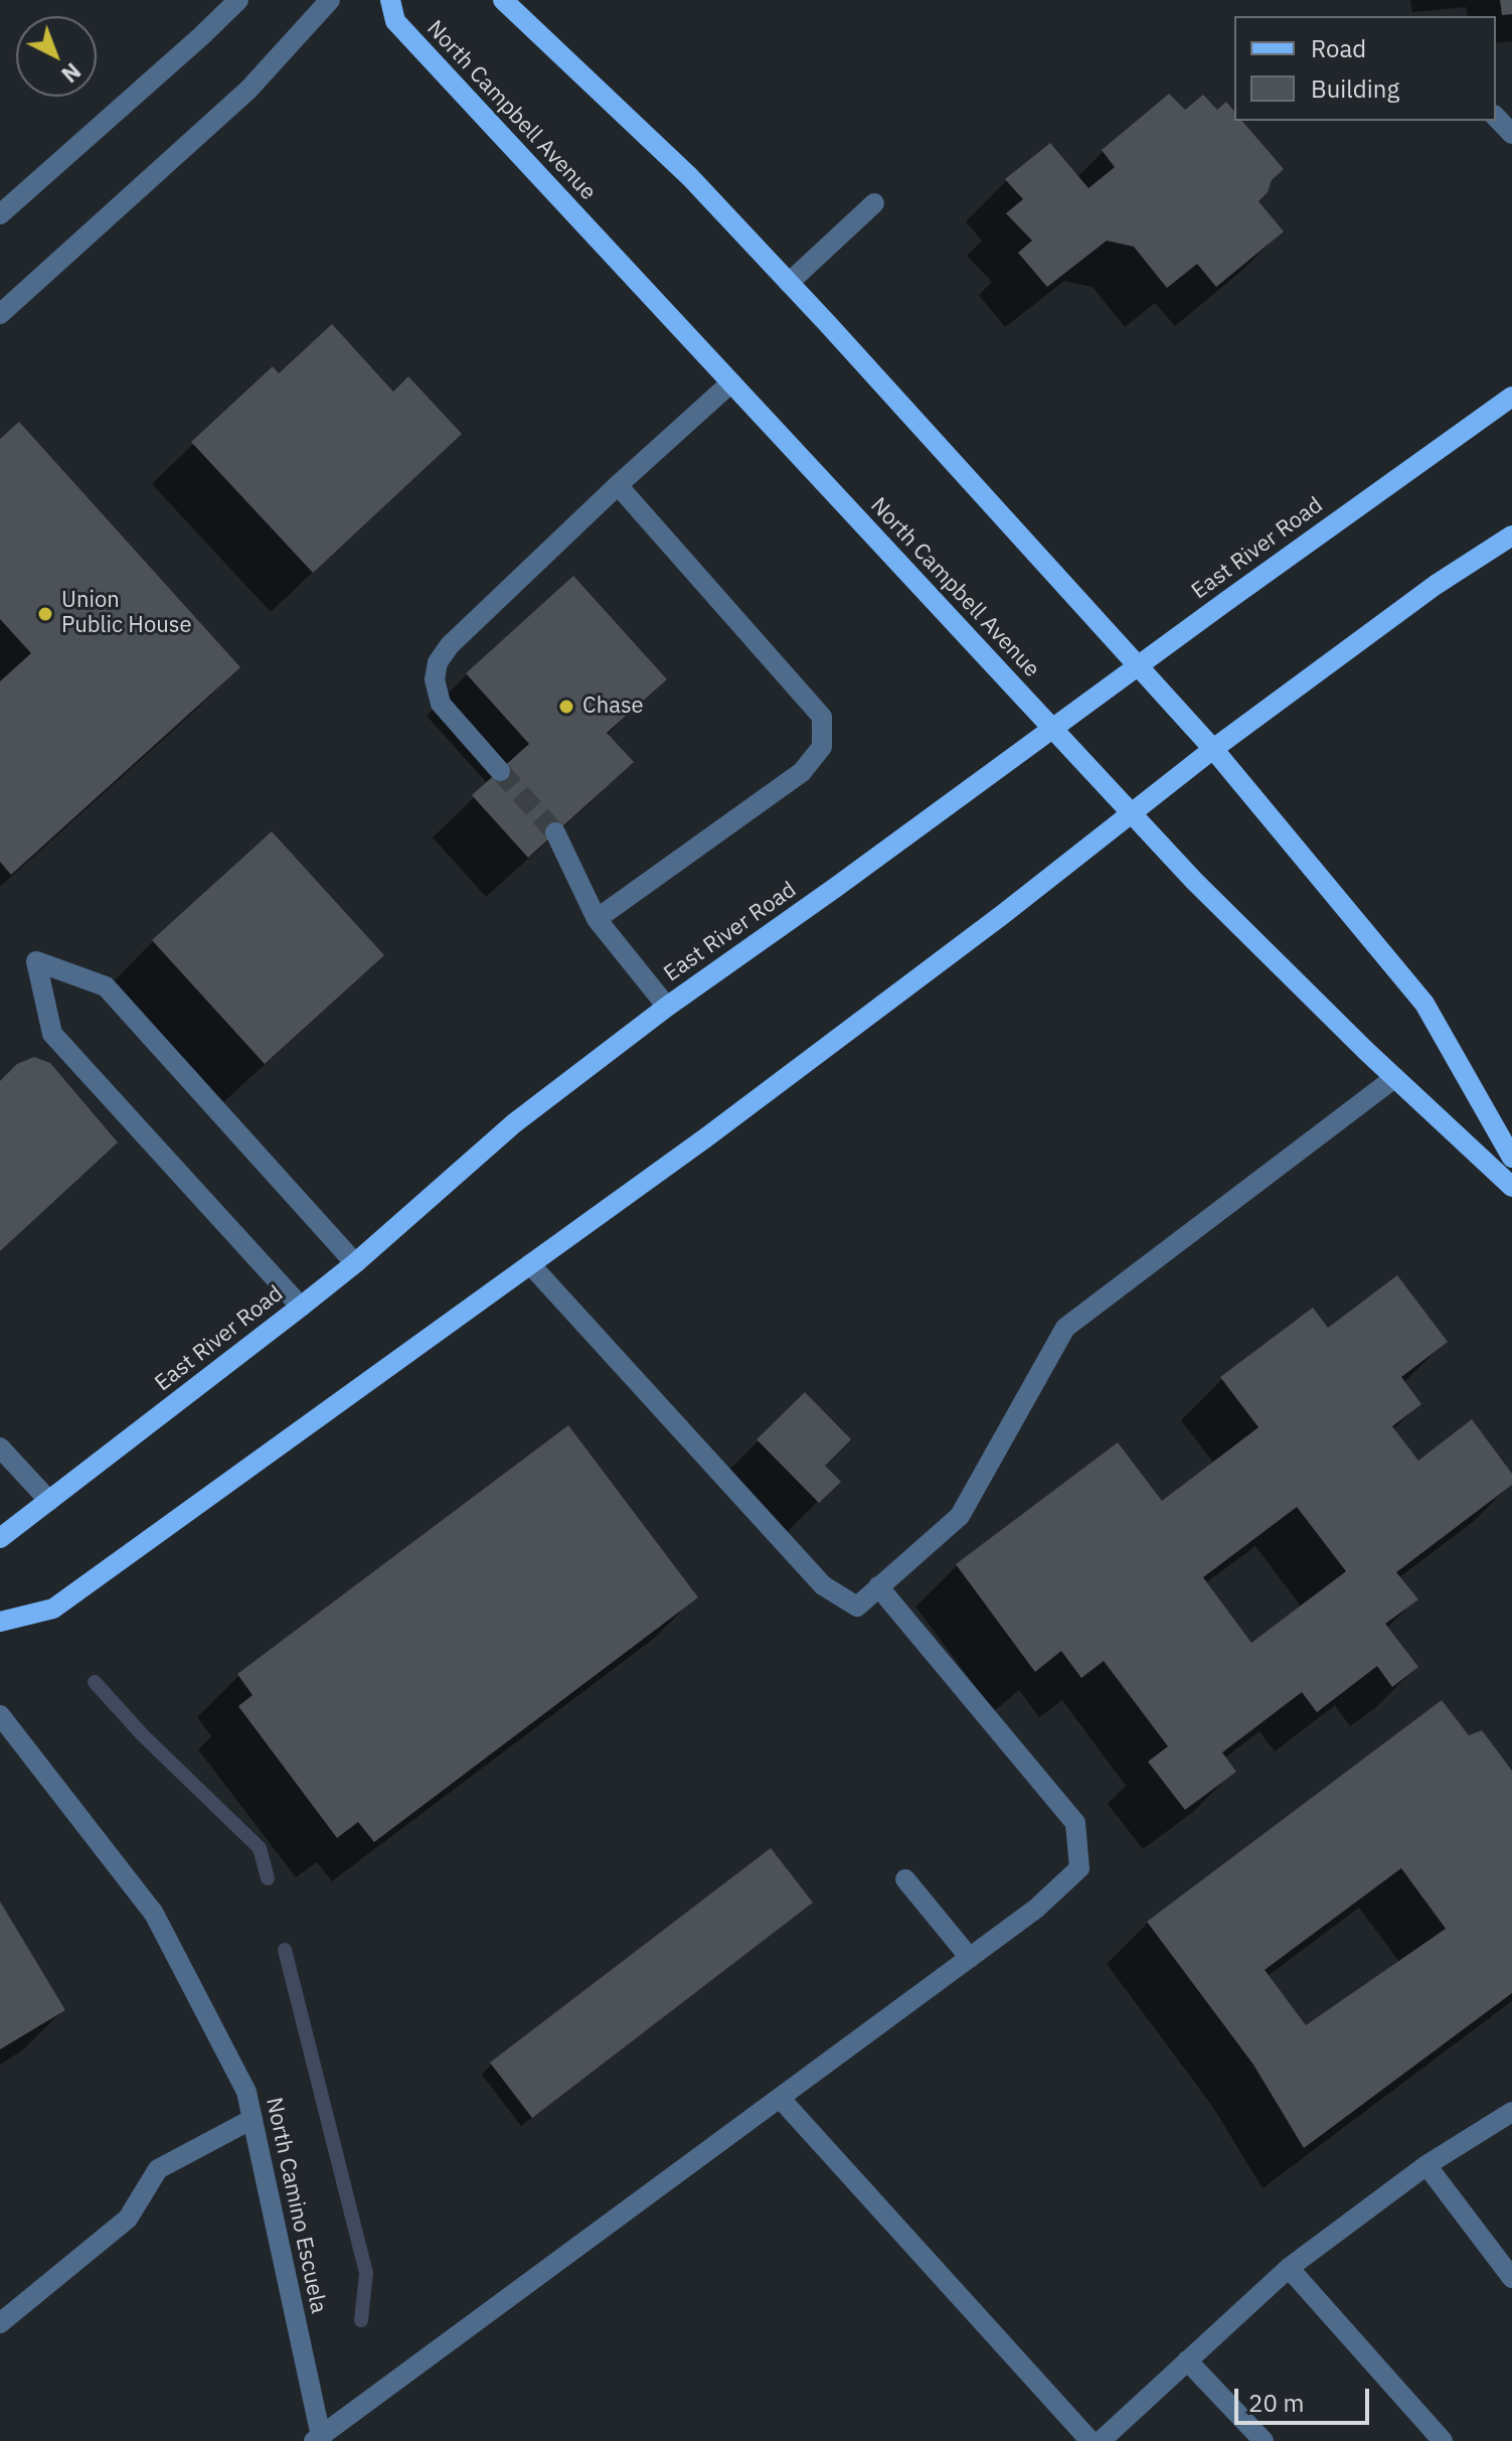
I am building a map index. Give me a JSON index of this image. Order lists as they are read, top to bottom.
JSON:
{
  "streets": {
    "main road": ["North Campbell Avenue", "East River Road"],
    "street": ["North Camino Escuela"]
  },
  "crossings": [
    ["North Campbell Avenue", "East River Road"]
  ],
  "places": ["Union Public House", "Chase"],
  "legend": ["Road", "Building"],
  "scale_bar": "20 m",
  "north": "bottom right"
}
